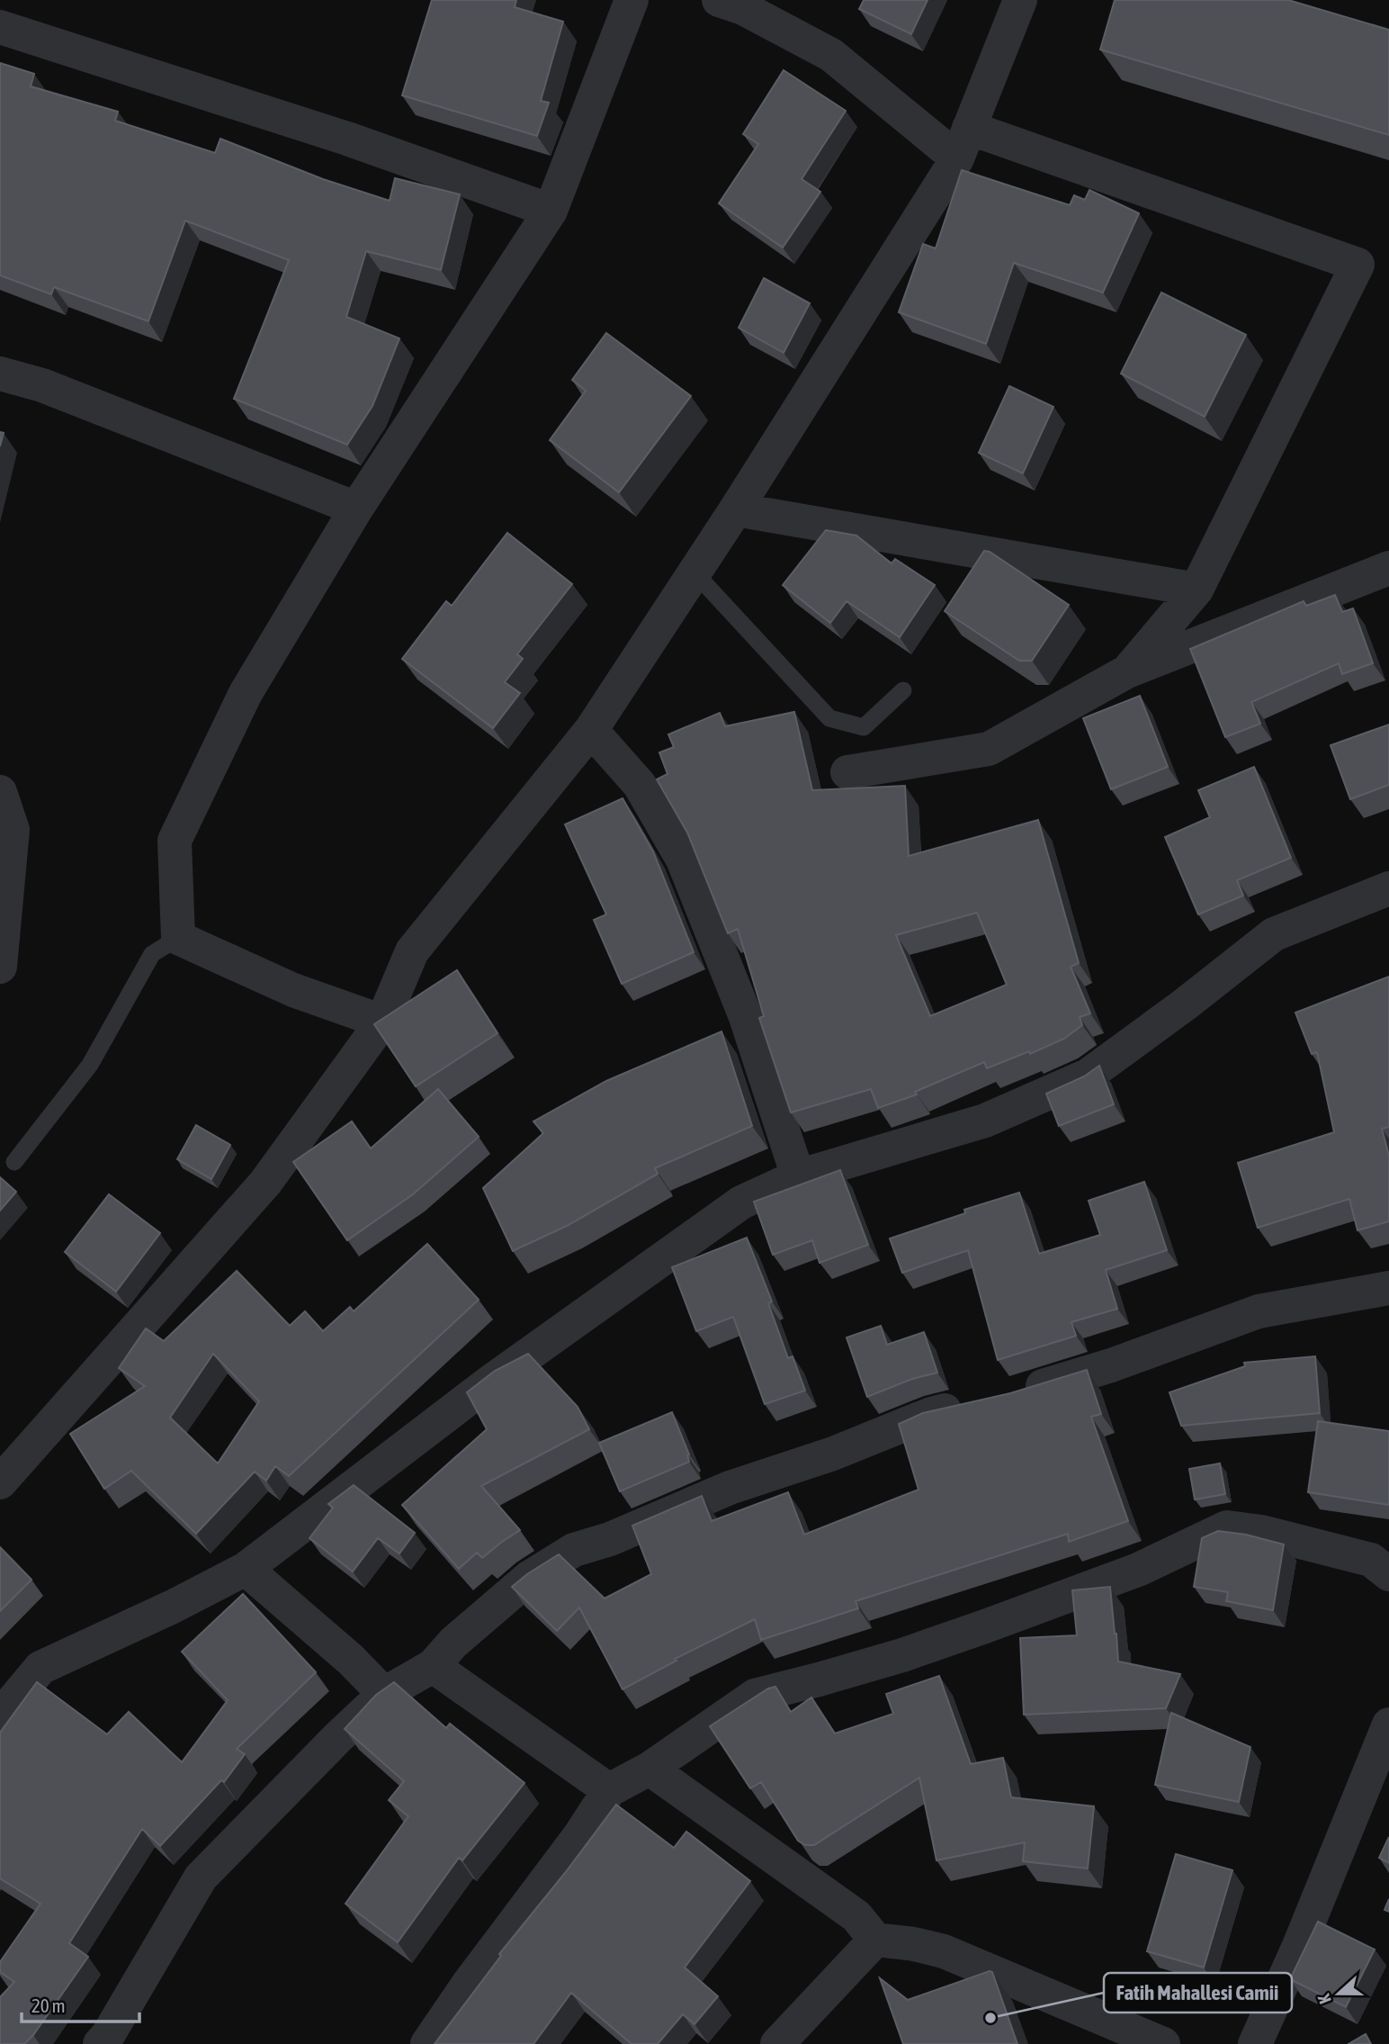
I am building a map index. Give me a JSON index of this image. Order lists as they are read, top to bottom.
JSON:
{
  "places": ["Fatih Mahallesi Camii"],
  "scale_bar": "20 m",
  "north": "left"
}
